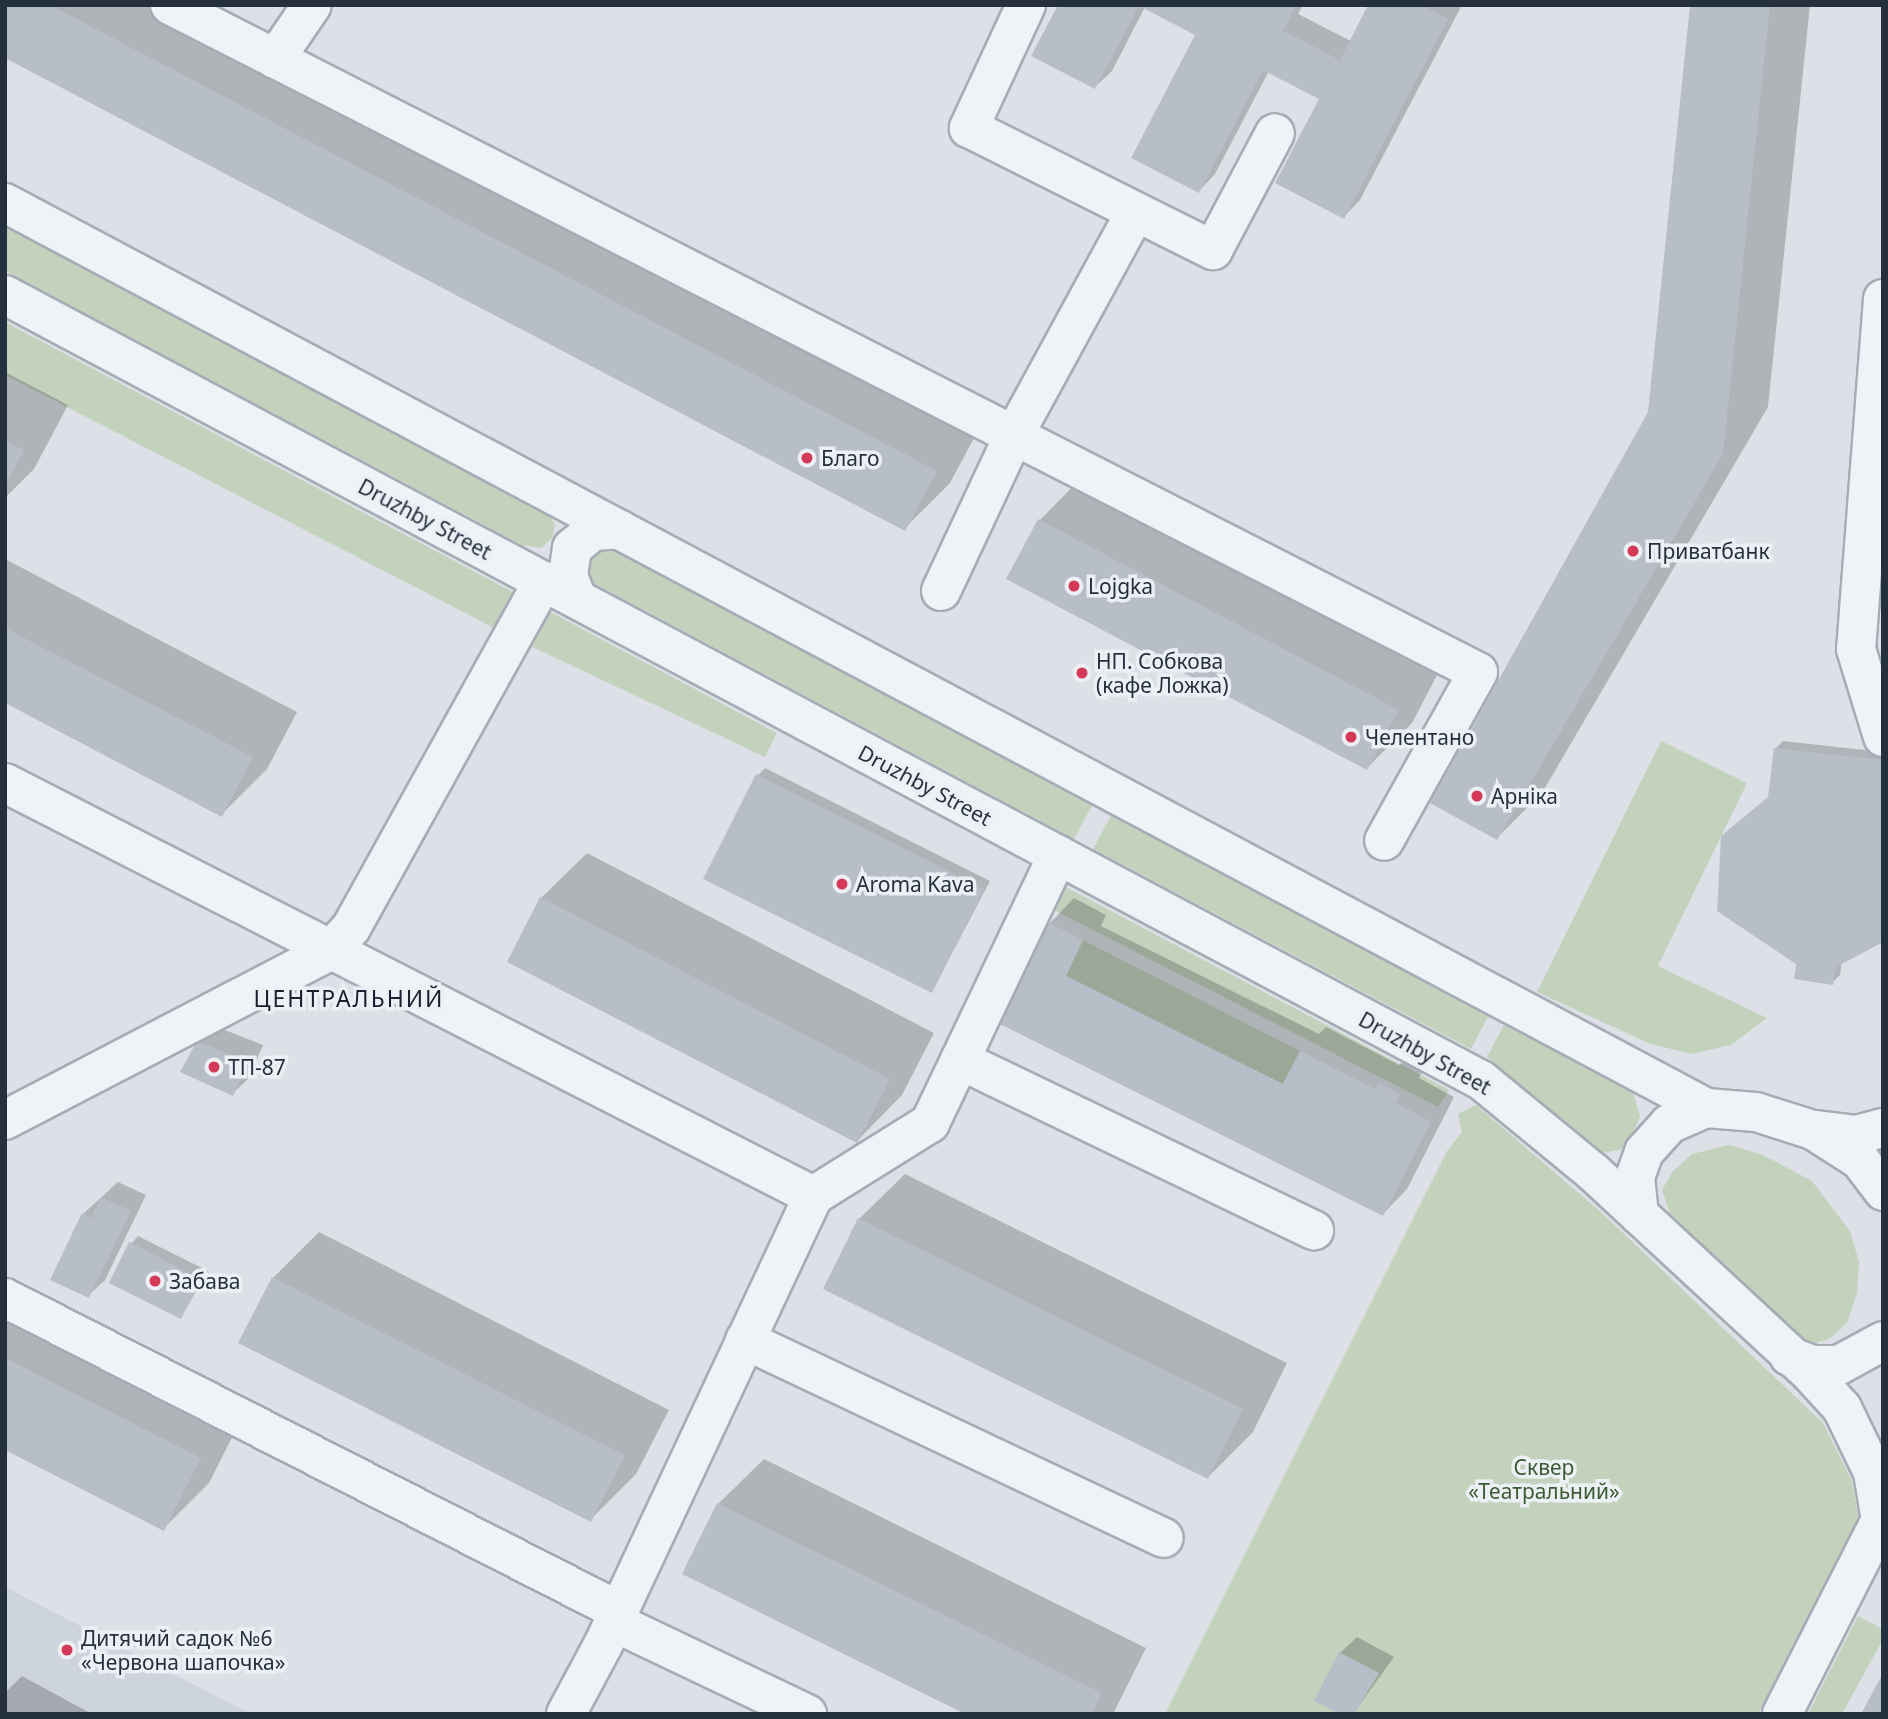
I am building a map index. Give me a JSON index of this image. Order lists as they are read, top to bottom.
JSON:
{
  "streets": {
    "street": ["Druzhby Street"]
  },
  "districts": ["ЦЕНТРАЛЬНИЙ"],
  "parks": ["Сквер «Театральний»"],
  "places": [
    "Благо",
    "Приватбанк",
    "Lojgka",
    "НП. Собкова (кафе Ложка)",
    "Челентано",
    "Арніка",
    "Aroma Kava",
    "ТП-87",
    "Забава",
    "Дитячий садок №6 «Червона шапочка»"
  ]
}
